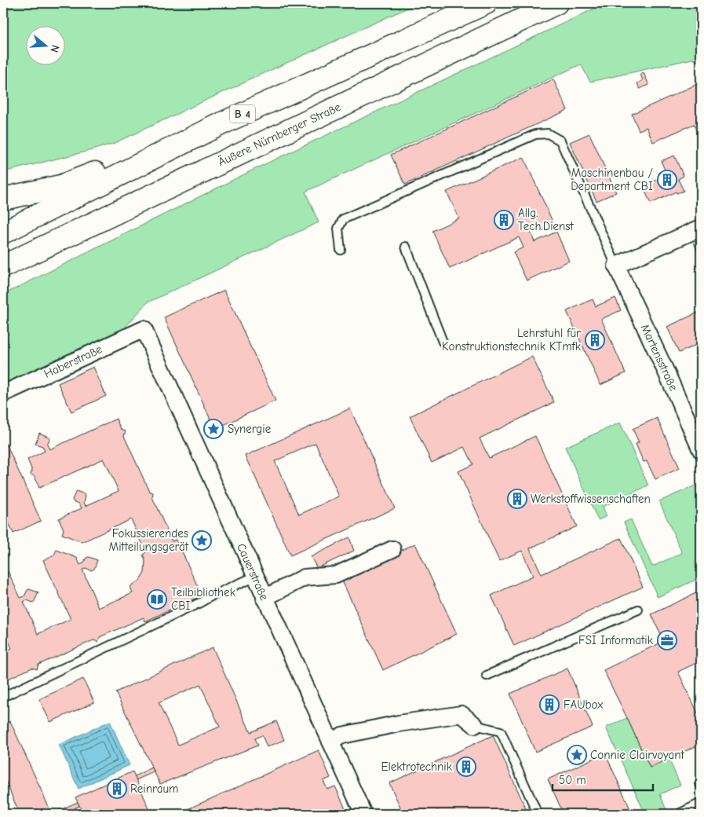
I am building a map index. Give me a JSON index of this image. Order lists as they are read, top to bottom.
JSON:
{
  "streets": {
    "highway": ["B 4", "Äußere Nürnberger Straße"],
    "street": ["Martensstraße", "Haberstraße", "Cauerstraße"]
  },
  "crossings": [
    ["Haberstraße", "Cauerstraße"]
  ],
  "places": {
    "building": [
      "Maschinenbau / Department CBI",
      "Allg. Tech.Dienst",
      "Lehrstuhl für Konstruktionstechnik KTmfk",
      "Werkstoffwissenschaften",
      "FAUbox",
      "Elektrotechnik",
      "Reinraum"
    ],
    "place": ["Synergie", "Fokussierendes Mitteilungsgerät", "Connie Clairvoyant"],
    "library": ["Teilbibliothek CBI"],
    "office": ["FSI Informatik"]
  },
  "scale_bar": "50 m",
  "north": "right"
}
